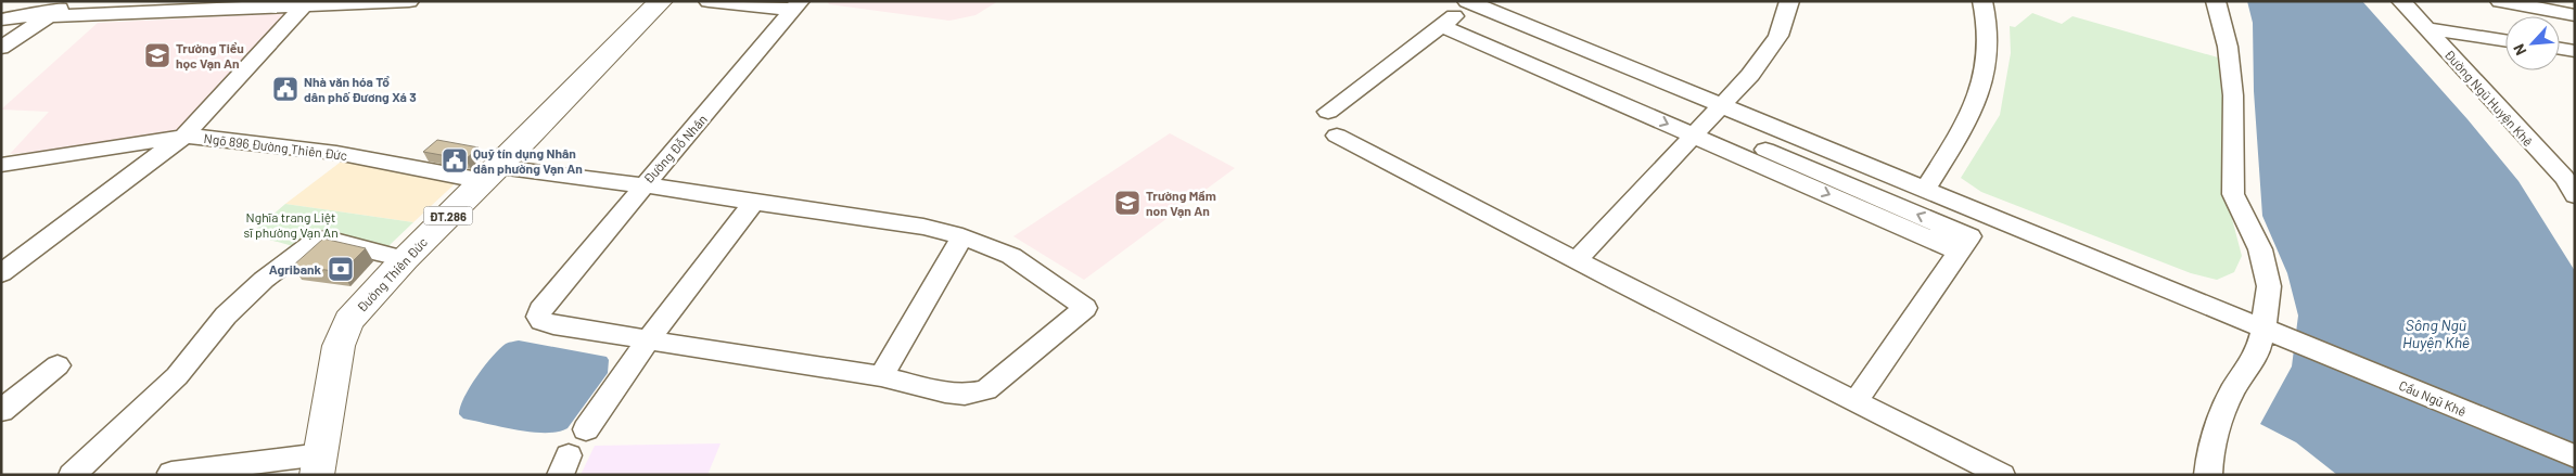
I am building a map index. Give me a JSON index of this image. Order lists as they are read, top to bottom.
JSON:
{
  "streets": {
    "main road": ["ĐT.286", "Đường Thiên Đức"],
    "street": [
      "Đường Ngũ Huyện Khê",
      "Ngõ 896 Đường Thiên Đức",
      "Đường Đỗ Nhân",
      "Cầu Ngũ Khê"
    ]
  },
  "crossings": [
    ["Ngõ 896 Đường Thiên Đức", "Đường Đỗ Nhân"],
    ["Ngõ 896 Đường Thiên Đức", "Đường Thiên Đức"],
    ["Đường Đỗ Nhân", "Đường Thiên Đức"]
  ],
  "water": ["Sông Ngũ Huyện Khê"],
  "parks": ["Nghĩa trang Liệt sĩ phường Vạn An"],
  "places": {
    "school or university": ["Trường Tiểu học Vạn An", "Trường Mầm non Vạn An"],
    "public building": ["Nhà văn hóa Tổ dân phố Đương Xá 3", "Quỹ tín dụng Nhân dân phường Vạn An"],
    "bank": ["Agribank"]
  },
  "north": "bottom left"
}
